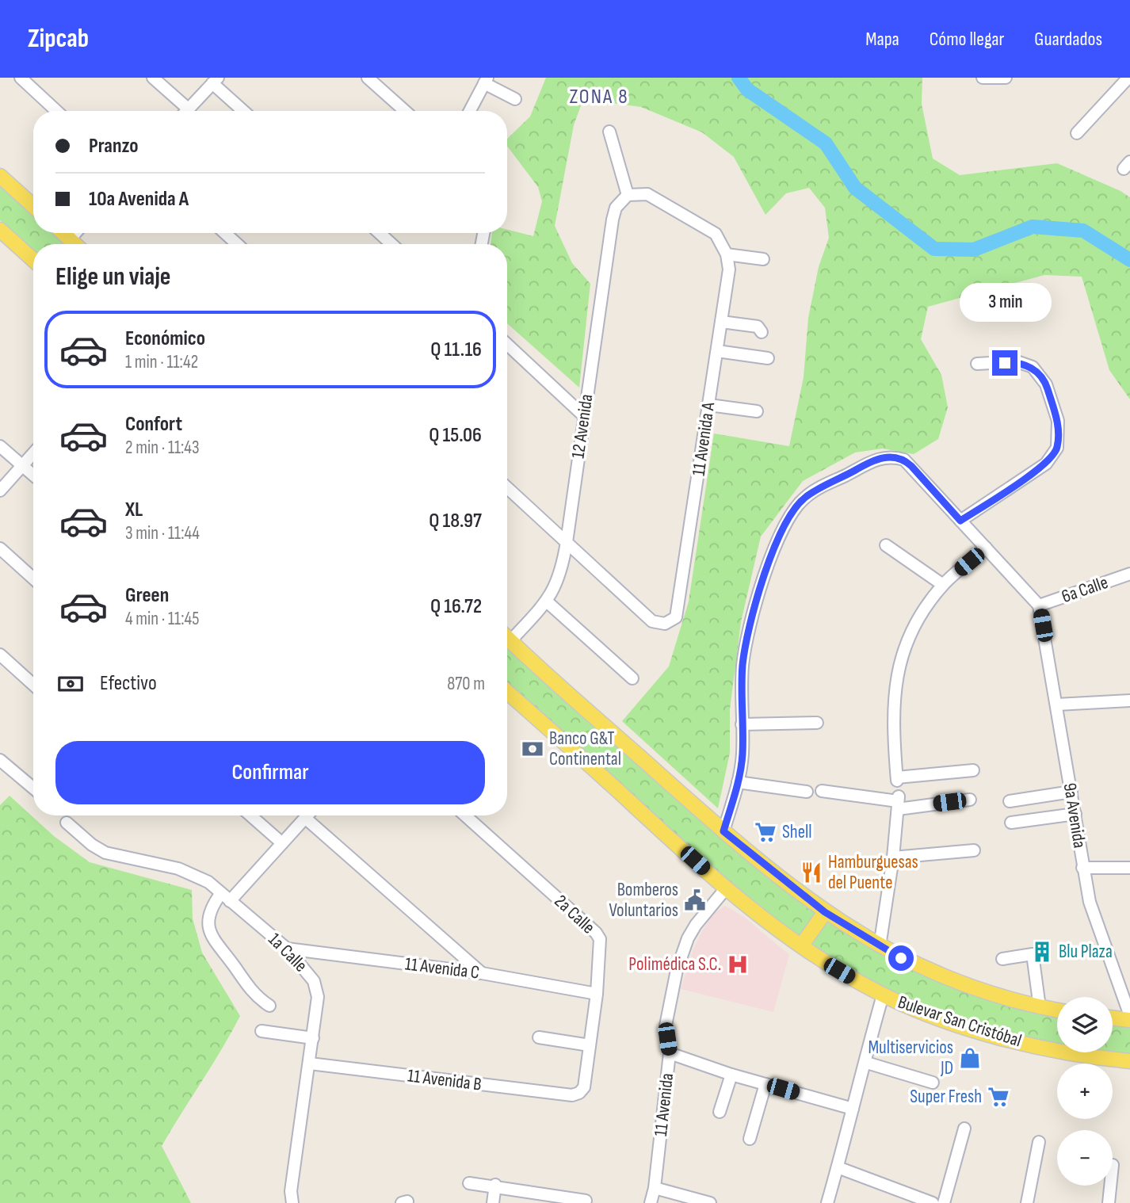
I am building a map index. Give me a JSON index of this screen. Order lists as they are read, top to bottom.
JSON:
{
  "streets": {
    "main road": ["Bulevar San Cristóbal"],
    "street": [
      "12 Avenida",
      "11 Avenida A",
      "6a Calle",
      "9a Avenida",
      "2a Calle",
      "1a Calle",
      "11 Avenida C",
      "11 Avenida B",
      "11 Avenida"
    ]
  },
  "crossings": [
    ["12 Avenida", "11 Avenida A"],
    ["6a Calle", "9a Avenida"],
    ["2a Calle", "11 Avenida C"],
    ["2a Calle", "11 Avenida B"],
    ["1a Calle", "11 Avenida C"],
    ["1a Calle", "11 Avenida B"],
    ["Bulevar San Cristóbal", "11 Avenida"]
  ],
  "districts": ["ZONA 8"],
  "places": {
    "bank": ["Banco G&T Continental"],
    "supermarket": ["Shell", "Super Fresh"],
    "restaurant": ["Hamburguesas del Puente"],
    "public building": ["Bomberos Voluntarios"],
    "building": ["Blu Plaza"],
    "hospital": ["Polimédica S.C."],
    "shop": ["Multiservicios JD"]
  },
  "page": {
    "header": "Zipcab",
    "nav": ["Mapa", "Cómo llegar", "Guardados"],
    "banner": ["Pranzo", "10a Avenida A"],
    "heading": "Elige un viaje",
    "bubble": "3 min",
    "list": [
      {
        "name": "Económico",
        "note": "1 min · 11:42",
        "value": "Q 11.16"
      },
      {
        "name": "Confort",
        "note": "2 min · 11:43",
        "value": "Q 15.06"
      },
      {
        "name": "XL",
        "note": "3 min · 11:44",
        "value": "Q 18.97"
      },
      {
        "name": "Green",
        "note": "4 min · 11:45",
        "value": "Q 16.72"
      }
    ],
    "pay": ["Efectivo", "870 m"],
    "buttons": "Confirmar",
    "map_buttons": ["+", "−"]
  }
}
